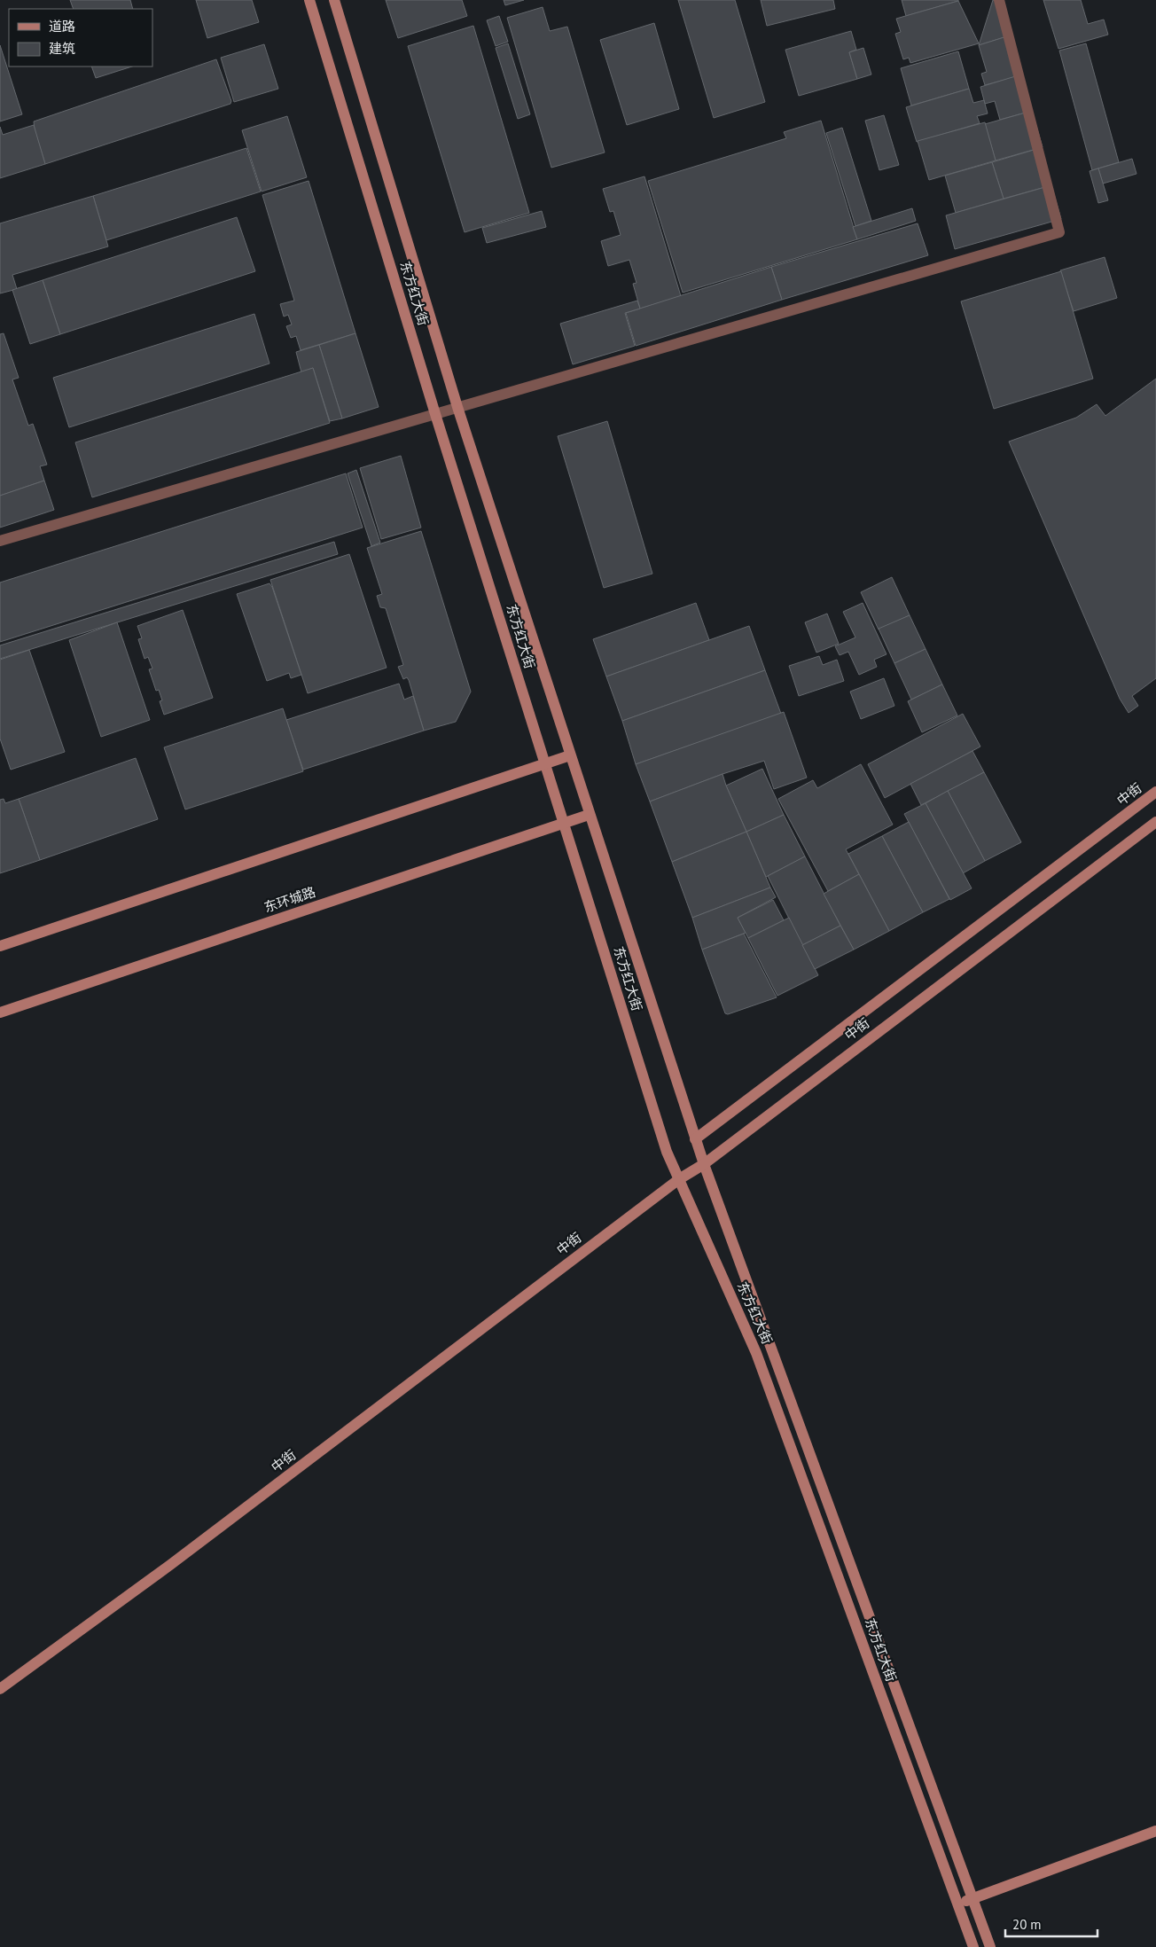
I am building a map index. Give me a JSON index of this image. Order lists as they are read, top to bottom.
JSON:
{
  "streets": {
    "main road": ["东方红大街", "中街", "东环城路"]
  },
  "crossings": [
    ["东方红大街", "中街"],
    ["东方红大街", "东环城路"]
  ],
  "legend": ["道路", "建筑"],
  "scale_bar": "20 m"
}
